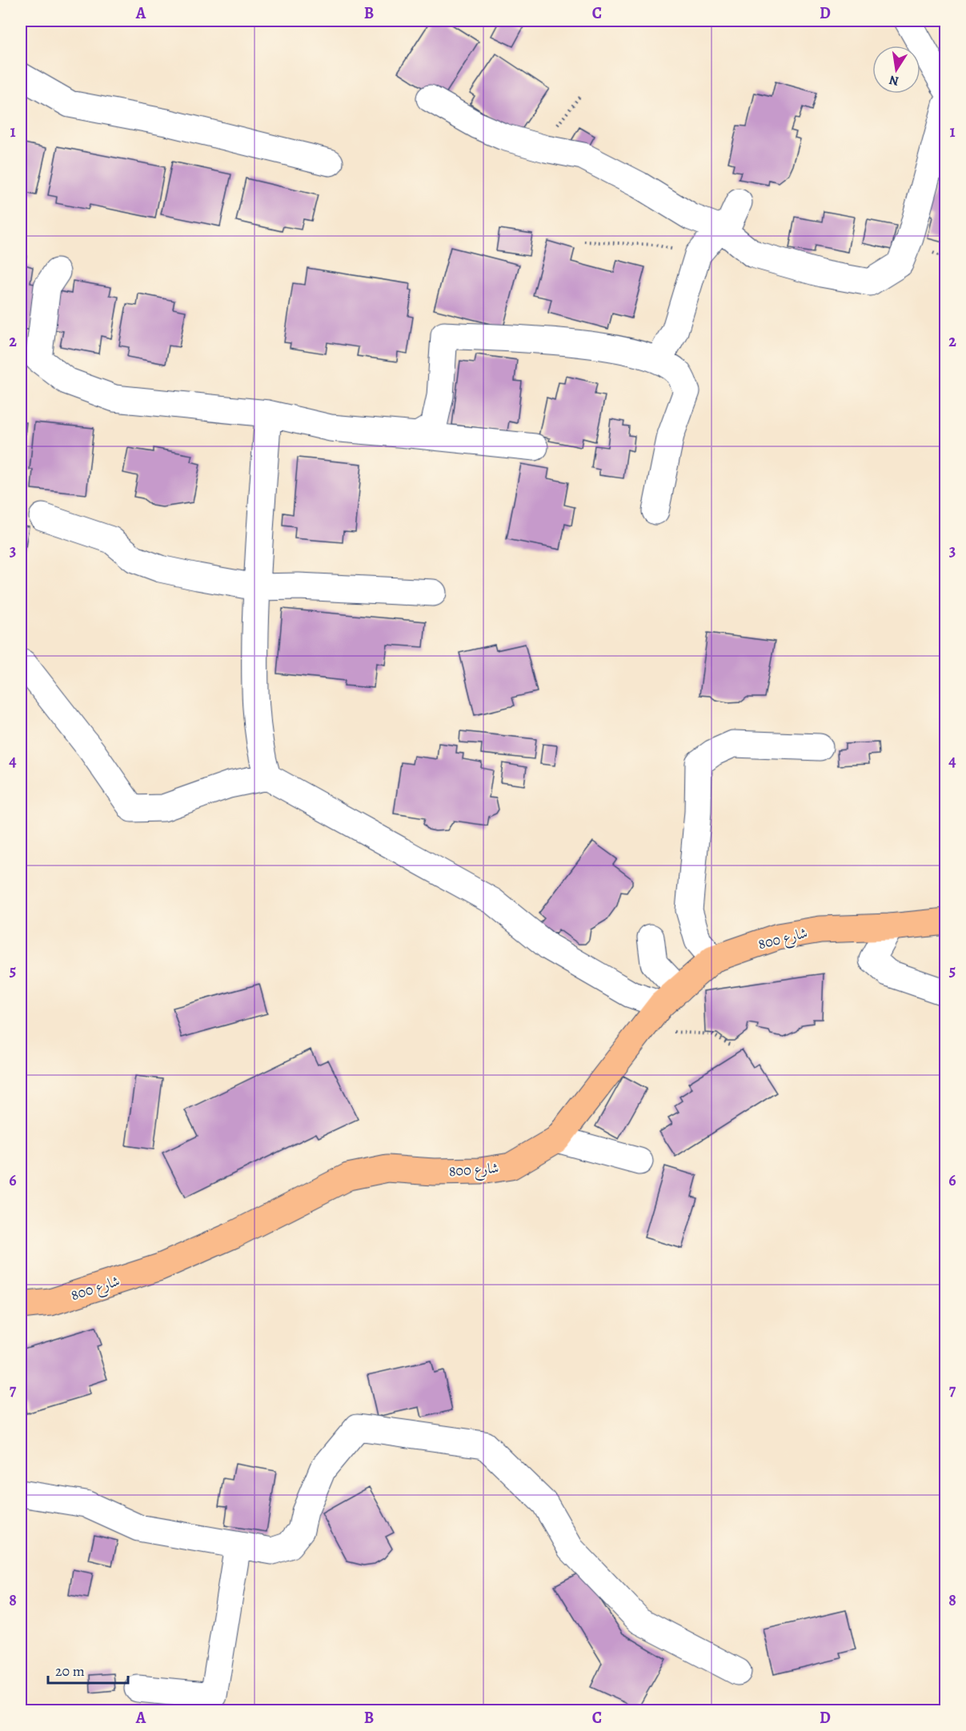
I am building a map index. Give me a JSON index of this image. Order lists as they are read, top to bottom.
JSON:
{
  "streets": {
    "main road": ["شارع 800"]
  },
  "scale_bar": "20 m",
  "north": "bottom",
  "grid": {
    "columns": [
      "A",
      "B",
      "C",
      "D"
    ],
    "rows": [
      "1",
      "2",
      "3",
      "4",
      "5",
      "6",
      "7",
      "8"
    ]
  }
}
